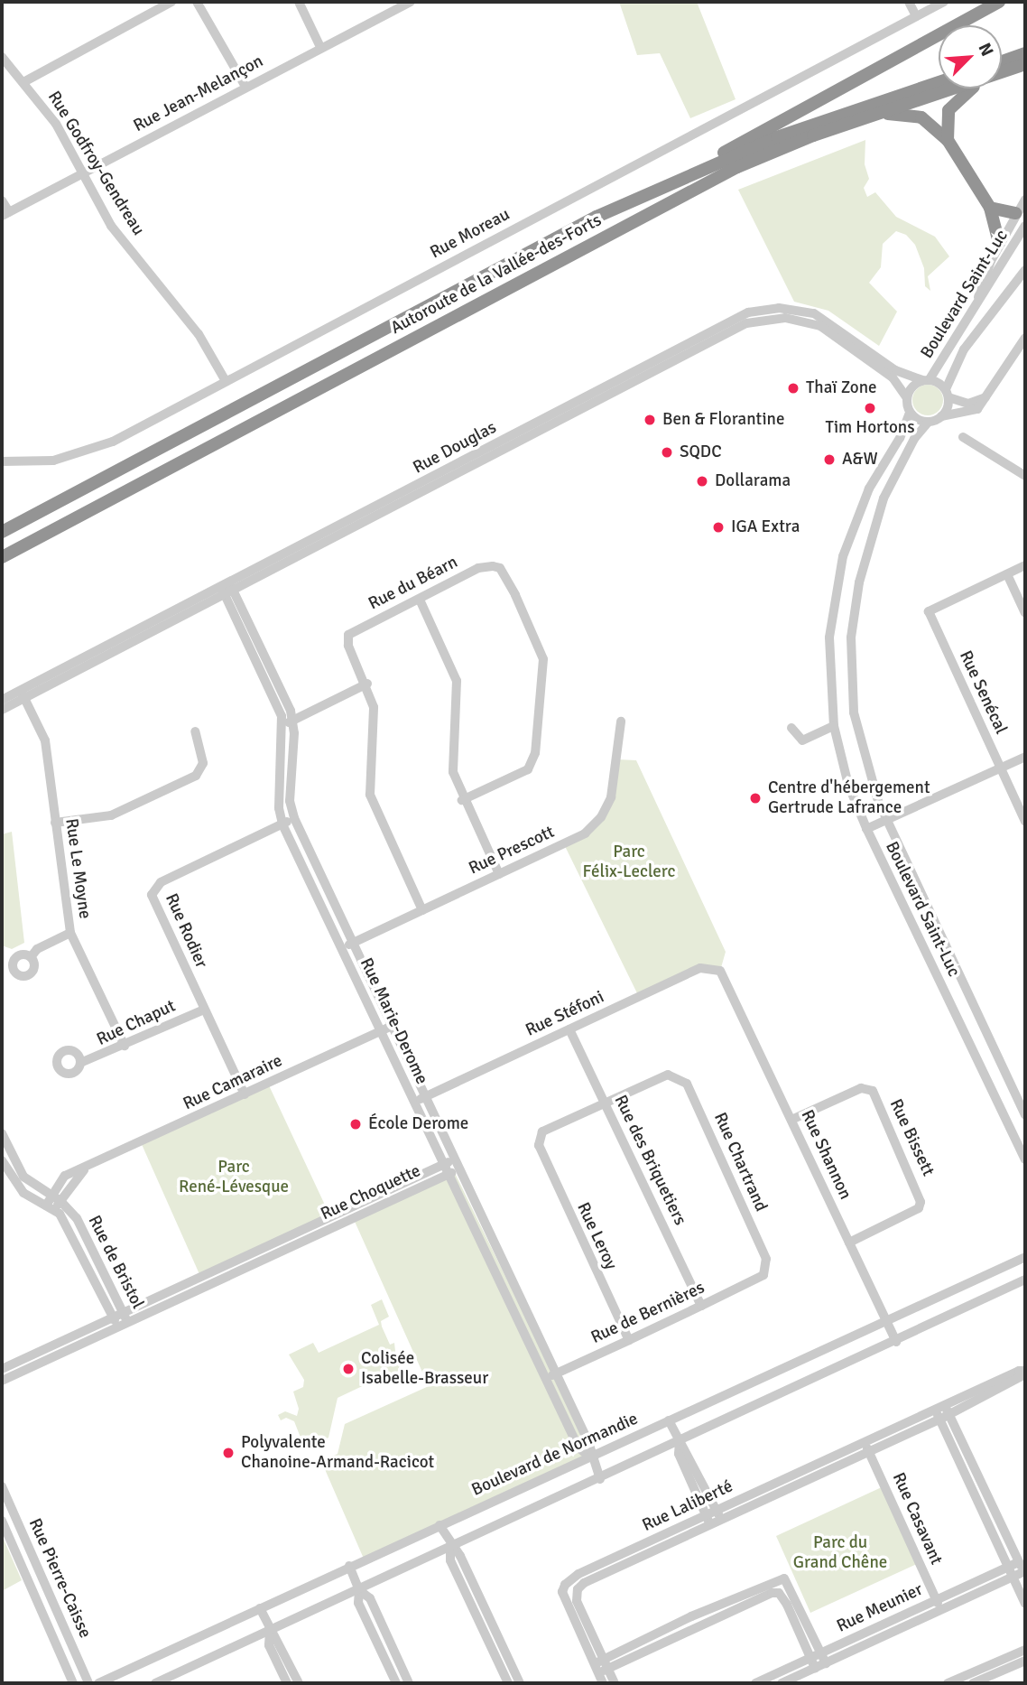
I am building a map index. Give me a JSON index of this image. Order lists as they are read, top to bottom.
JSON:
{
  "streets": {
    "highway": ["Autoroute de la Vallée-des-Forts"],
    "street": [
      "Rue Jean-Melançon",
      "Rue Godfroy-Gendreau",
      "Rue Moreau",
      "Boulevard Saint-Luc",
      "Rue Douglas",
      "Rue du Béarn",
      "Rue Senécal",
      "Rue Prescott",
      "Rue Le Moyne",
      "Rue Rodier",
      "Rue Stéfoni",
      "Rue Marie-Derome",
      "Rue Chaput",
      "Rue Camaraire",
      "Rue Bissett",
      "Rue Shannon",
      "Rue des Briquetiers",
      "Rue Chartrand",
      "Rue Choquette",
      "Rue Leroy",
      "Rue de Bristol",
      "Rue de Bernières",
      "Boulevard de Normandie",
      "Rue Laliberté",
      "Rue Casavant",
      "Rue Pierre-Caisse",
      "Rue Meunier"
    ]
  },
  "crossings": [
    ["Rue Jean-Melançon", "Rue Godfroy-Gendreau"],
    ["Rue Godfroy-Gendreau", "Rue Moreau"],
    ["Boulevard Saint-Luc", "Rue Douglas"],
    ["Rue Douglas", "Rue Le Moyne"],
    ["Rue Douglas", "Rue Marie-Derome"],
    ["Rue du Béarn", "Rue Prescott"],
    ["Rue Prescott", "Rue Marie-Derome"],
    ["Rue Le Moyne", "Rue Chaput"],
    ["Rue Rodier", "Rue Marie-Derome"],
    ["Rue Rodier", "Rue Chaput"],
    ["Rue Rodier", "Rue Camaraire"],
    ["Rue Stéfoni", "Rue Marie-Derome"],
    ["Rue Stéfoni", "Rue Shannon"],
    ["Rue Stéfoni", "Rue des Briquetiers"],
    ["Rue Marie-Derome", "Rue Camaraire"],
    ["Rue Marie-Derome", "Rue Choquette"],
    ["Rue Marie-Derome", "Rue de Bernières"],
    ["Rue Marie-Derome", "Boulevard de Normandie"],
    ["Rue Camaraire", "Rue de Bristol"],
    ["Rue Bissett", "Rue Shannon"],
    ["Rue Shannon", "Boulevard de Normandie"],
    ["Rue des Briquetiers", "Rue Chartrand"],
    ["Rue des Briquetiers", "Rue Leroy"],
    ["Rue des Briquetiers", "Rue de Bernières"],
    ["Rue Chartrand", "Rue Leroy"],
    ["Rue Chartrand", "Rue de Bernières"],
    ["Rue Choquette", "Rue de Bristol"],
    ["Rue Leroy", "Rue de Bernières"],
    ["Rue Laliberté", "Rue Casavant"],
    ["Rue Casavant", "Rue Meunier"]
  ],
  "parks": ["Parc Félix-Leclerc", "Parc René-Lévesque", "Parc du Grand Chêne"],
  "places": [
    "Thaï Zone",
    "Tim Hortons",
    "Ben & Florantine",
    "SQDC",
    "A&W",
    "Dollarama",
    "IGA Extra",
    "Centre d'hébergement Gertrude Lafrance",
    "École Derome",
    "Colisée Isabelle-Brasseur",
    "Polyvalente Chanoine-Armand-Racicot"
  ],
  "north": "top right"
}
